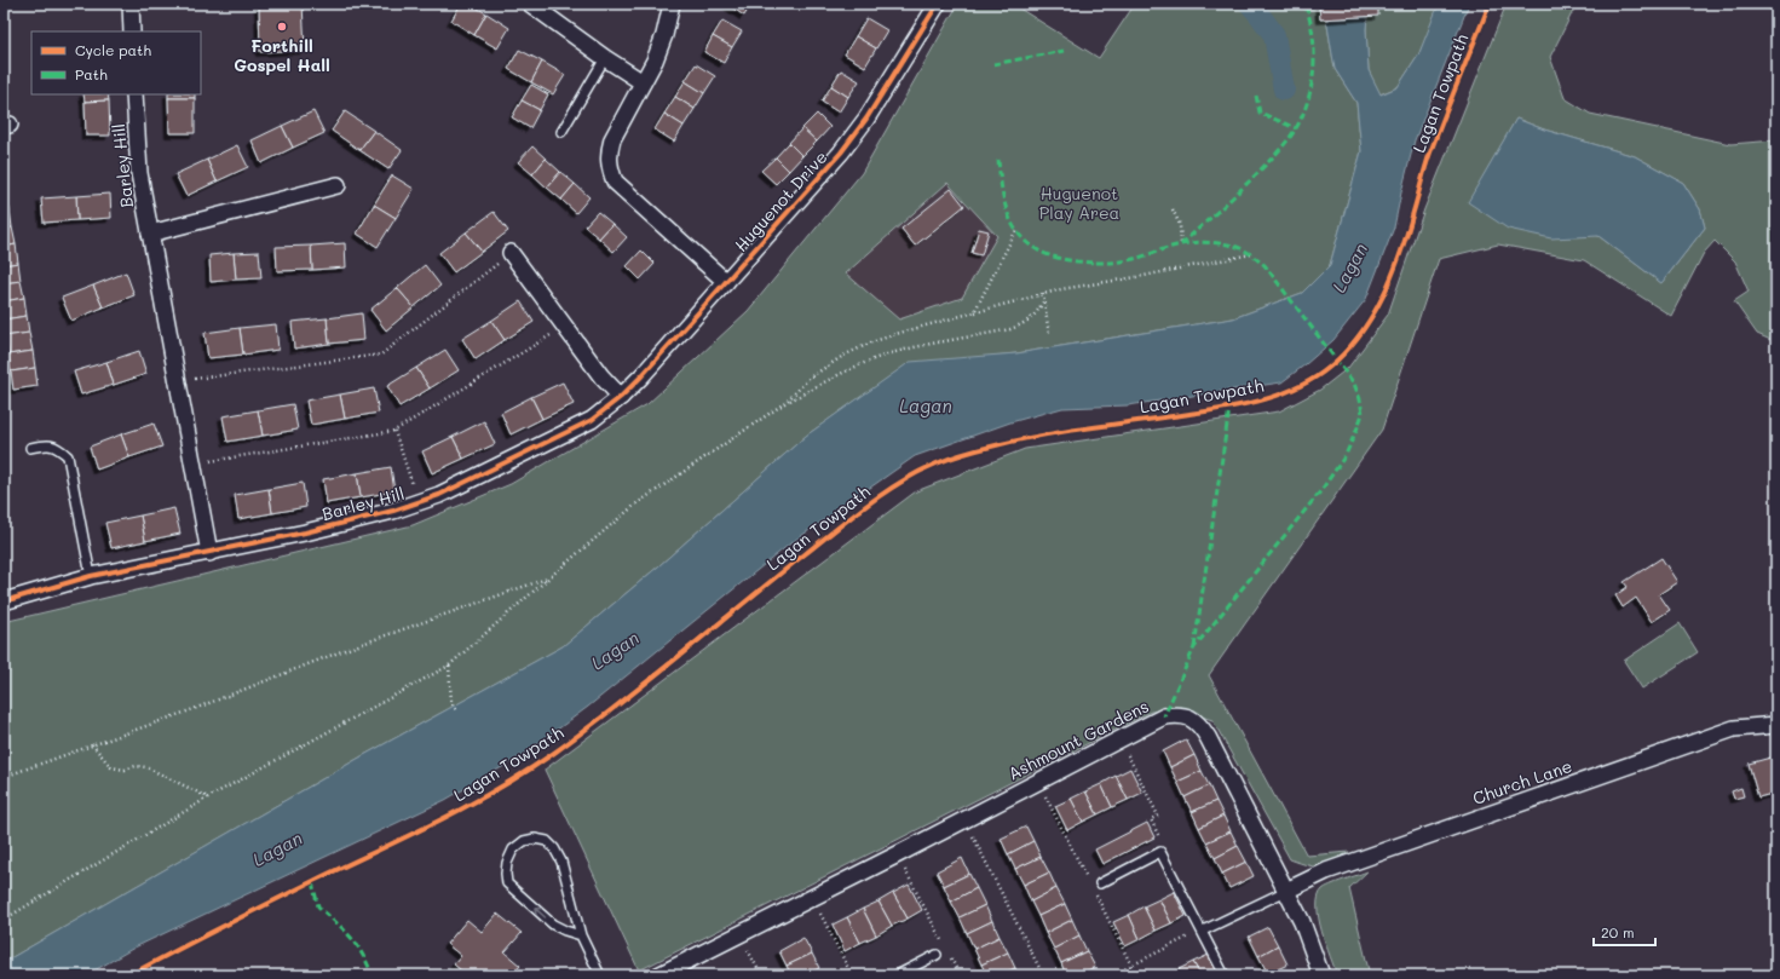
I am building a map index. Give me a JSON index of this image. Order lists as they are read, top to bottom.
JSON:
{
  "streets": {
    "street": [
      "Barley Hill",
      "Huguenot Drive",
      "Ashmount Gardens",
      "Church Lane"
    ],
    "cycle path": ["Lagan Towpath"]
  },
  "crossings": [
    ["Barley Hill", "Huguenot Drive"],
    ["Ashmount Gardens", "Church Lane"]
  ],
  "water": ["Lagan"],
  "parks": ["Huguenot Play Area"],
  "places": ["Forthill Gospel Hall"],
  "legend": ["Cycle path", "Path"],
  "scale_bar": "20 m"
}
